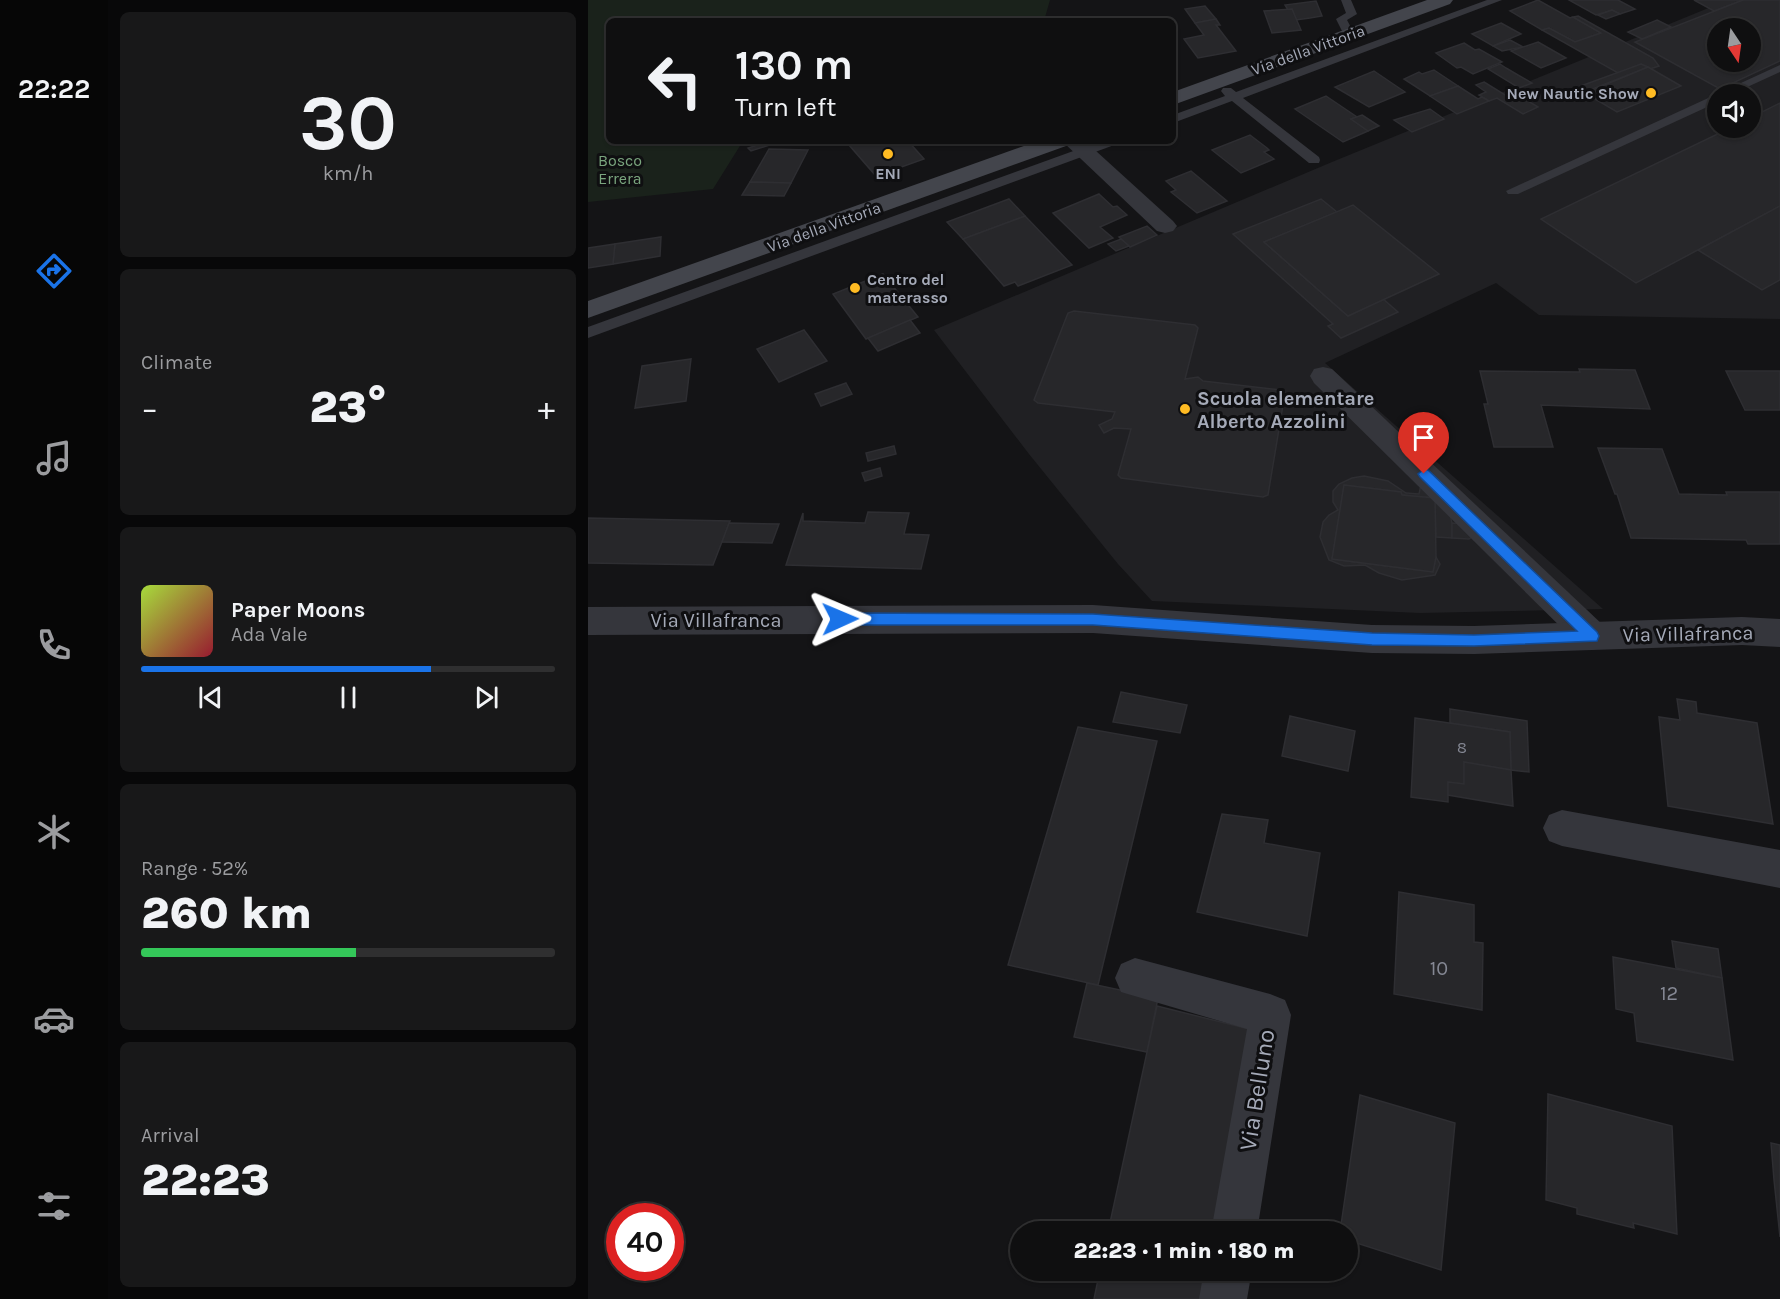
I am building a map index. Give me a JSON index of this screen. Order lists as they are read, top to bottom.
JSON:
{
  "streets": {
    "main road": ["Via della Vittoria"],
    "street": ["Via Villafranca", "Via Belluno"]
  },
  "parks": ["Bosco Errera"],
  "places": [
    "New Nautic Show",
    "ENI",
    "Centro del materasso",
    "Scuola elementare Alberto Azzolini"
  ],
  "house_numbers": ["8", "10", "12"],
  "north": "bottom",
  "page": {
    "tabs": "22:22",
    "tile": [
      ["30", "km/h"],
      "Climate",
      ["Range · 52%", "260 km"],
      ["Arrival", "22:23"]
    ],
    "turn": ["130 m", "Turn left"],
    "heat": ["−", "23°", "+"],
    "song": ["Paper Moons", "Ada Vale"],
    "limit": "40",
    "trip": "22:23 · 1 min · 180 m"
  }
}
